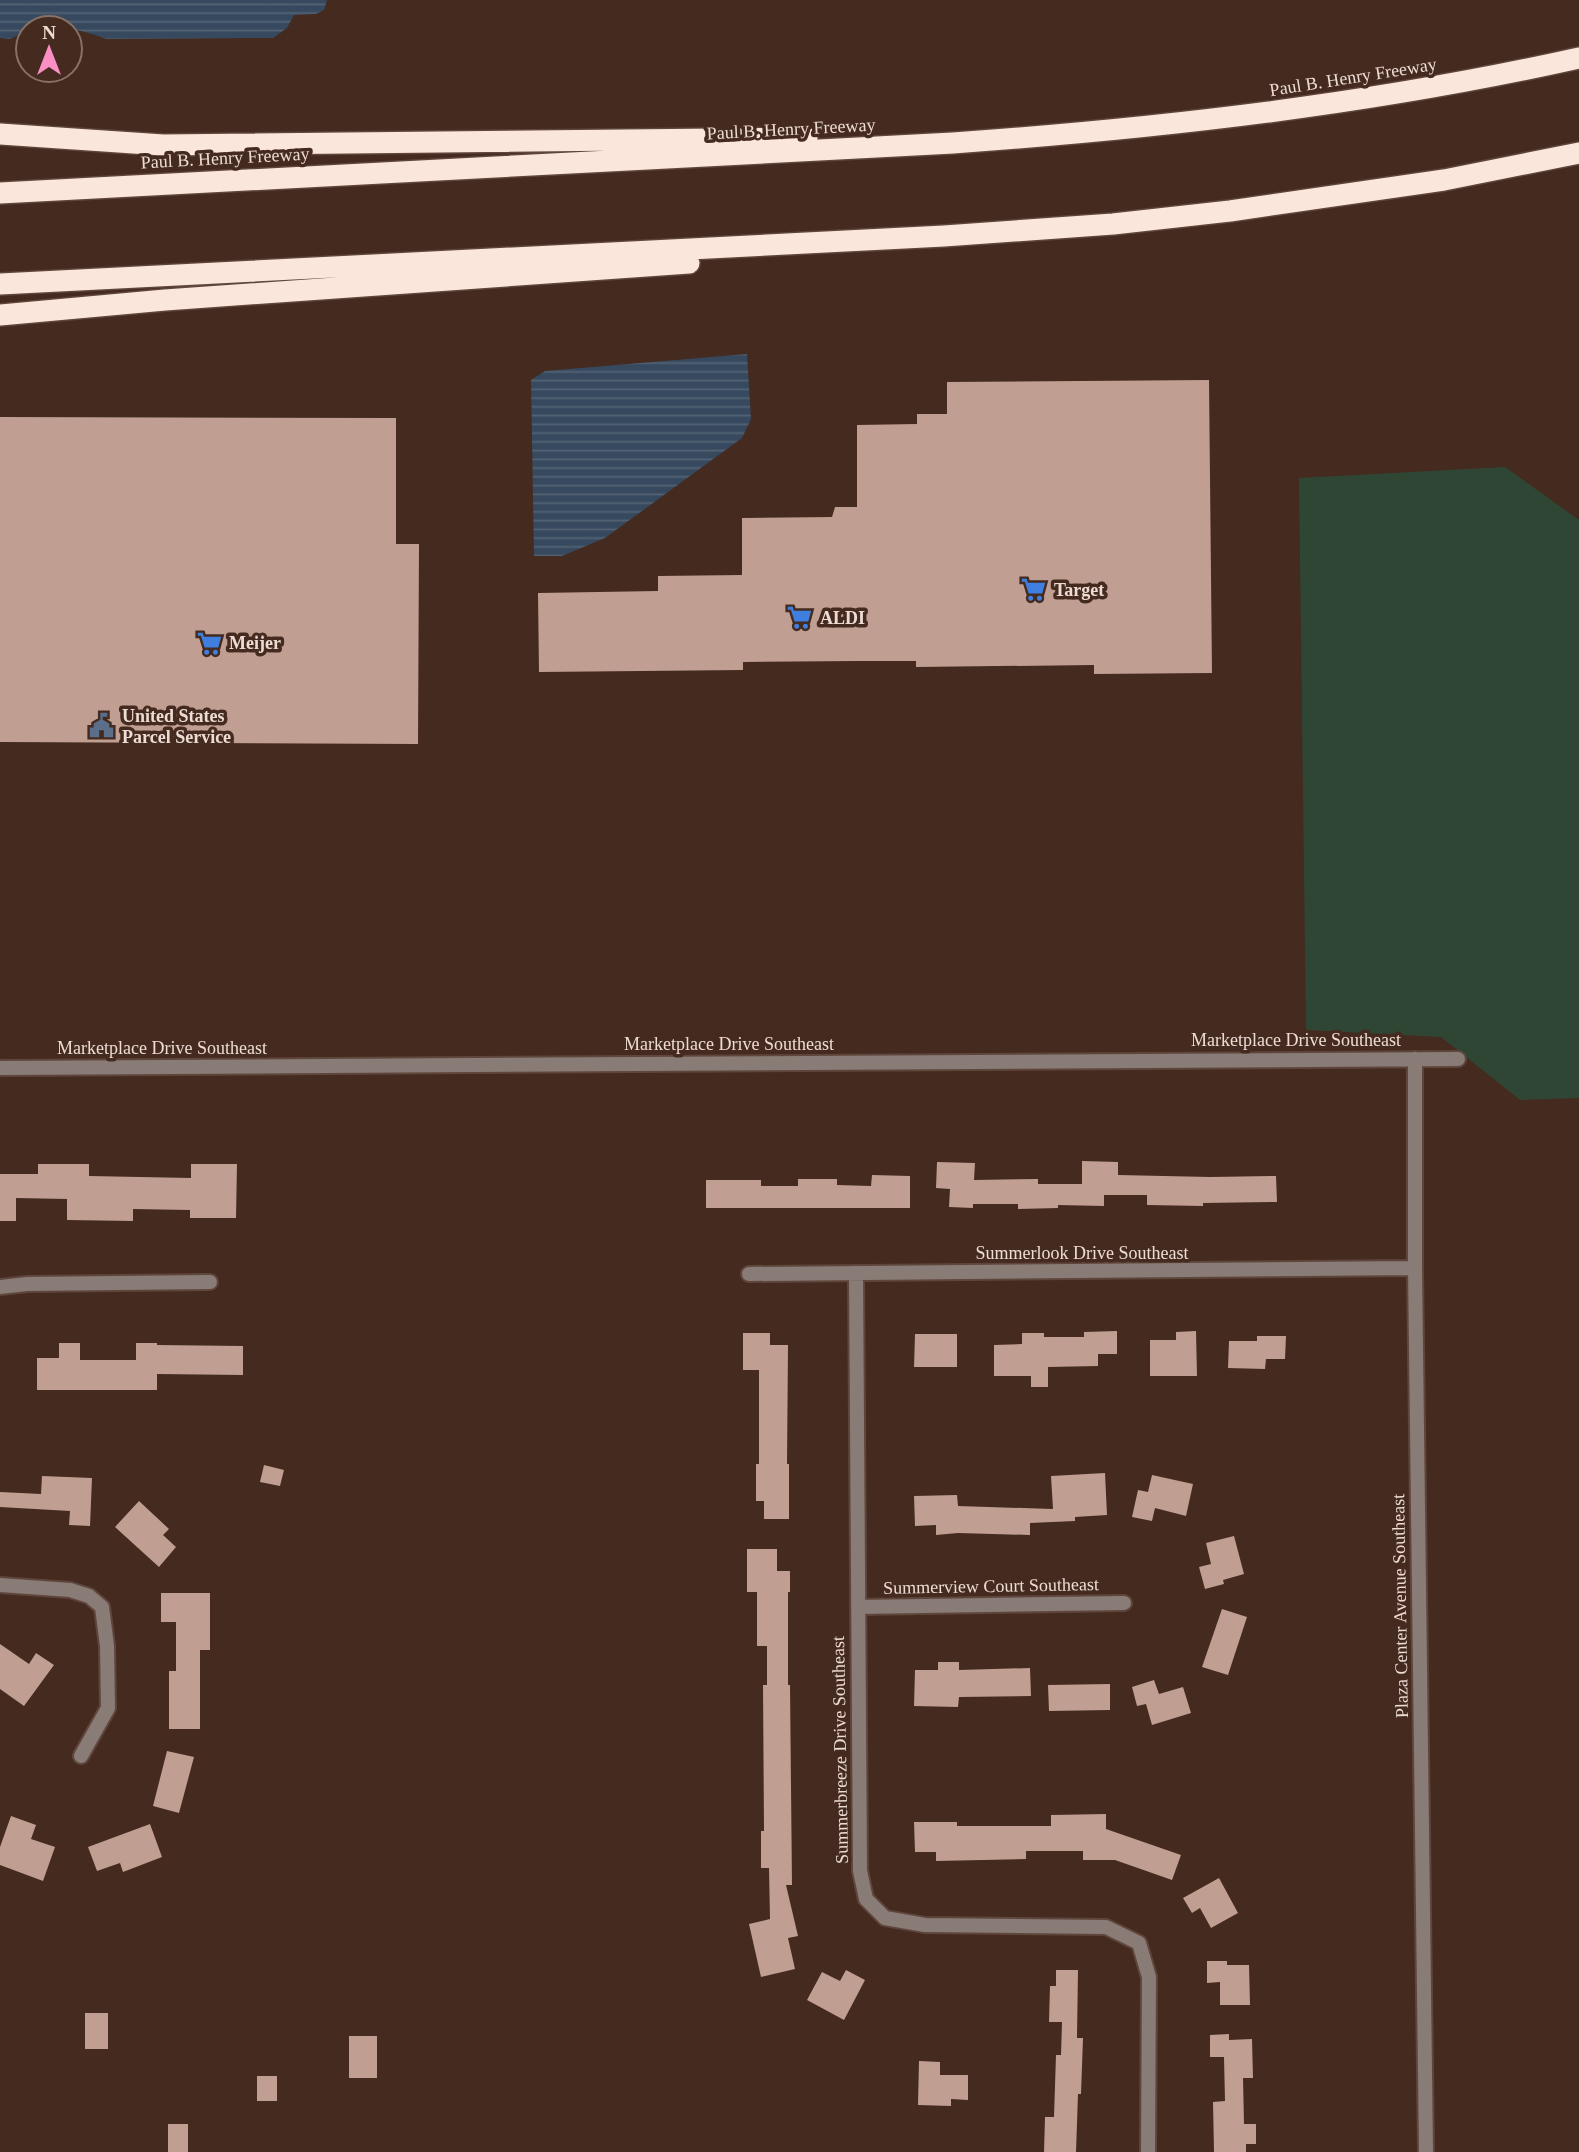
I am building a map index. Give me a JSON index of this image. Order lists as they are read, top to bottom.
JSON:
{
  "streets": {
    "highway": ["Paul B. Henry Freeway"],
    "street": [
      "Marketplace Drive Southeast",
      "Summerlook Drive Southeast",
      "Summerview Court Southeast",
      "Plaza Center Avenue Southeast",
      "Summerbreeze Drive Southeast"
    ]
  },
  "crossings": [
    ["Marketplace Drive Southeast", "Plaza Center Avenue Southeast"],
    ["Summerlook Drive Southeast", "Plaza Center Avenue Southeast"],
    ["Summerlook Drive Southeast", "Summerbreeze Drive Southeast"],
    ["Summerview Court Southeast", "Summerbreeze Drive Southeast"]
  ],
  "places": {
    "supermarket": ["Target", "ALDI", "Meijer"],
    "public building": ["United States Parcel Service"]
  },
  "north": "top"
}
